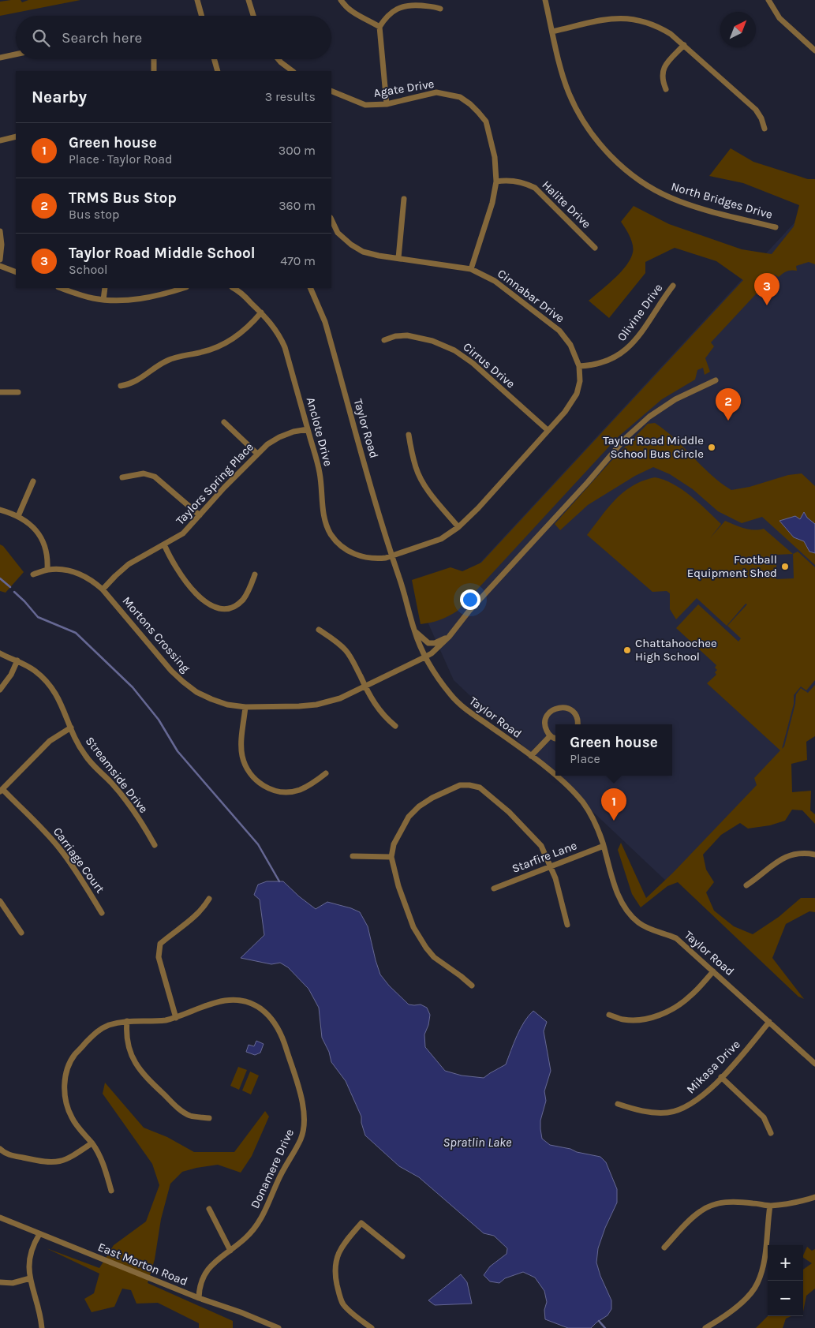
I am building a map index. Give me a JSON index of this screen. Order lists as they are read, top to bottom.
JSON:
{
  "streets": {
    "street": [
      "Agate Drive",
      "North Bridges Drive",
      "Halite Drive",
      "Cinnabar Drive",
      "Olivine Drive",
      "Cirrus Drive",
      "Taylor Road",
      "Anclote Drive",
      "Taylors Spring Place",
      "Mortons Crossing",
      "Streamside Drive",
      "Starfire Lane",
      "Carriage Court",
      "Mikasa Drive",
      "Donamere Drive",
      "East Morton Road"
    ]
  },
  "crossings": [
    ["Agate Drive", "Halite Drive"],
    ["Agate Drive", "Cinnabar Drive"],
    ["Cinnabar Drive", "Olivine Drive"],
    ["Cinnabar Drive", "Cirrus Drive"],
    ["Cinnabar Drive", "Taylor Road"],
    ["Cinnabar Drive", "Anclote Drive"],
    ["Taylor Road", "Anclote Drive"],
    ["Taylor Road", "Mortons Crossing"],
    ["Taylor Road", "Starfire Lane"],
    ["Taylor Road", "Mikasa Drive"],
    ["Anclote Drive", "Taylors Spring Place"],
    ["Taylors Spring Place", "Mortons Crossing"],
    ["Donamere Drive", "East Morton Road"]
  ],
  "water": ["Spratlin Lake"],
  "places": ["Taylor Road Middle School Bus Circle", "Football Equipment Shed", "Chattahoochee High School"],
  "north": "top right",
  "page": {
    "search": "Search here",
    "heading": ["Nearby", "3 results"],
    "list": [
      {
        "mark": "1",
        "name": "Green house",
        "note": "Place · Taylor Road",
        "value": "300 m"
      },
      {
        "mark": "2",
        "name": "TRMS Bus Stop",
        "note": "Bus stop",
        "value": "360 m"
      },
      {
        "mark": "3",
        "name": "Taylor Road Middle School",
        "note": "School",
        "value": "470 m"
      }
    ],
    "pins": ["3", "2", "1"],
    "popup": ["Green house", "Place"],
    "map_buttons": ["+", "−"]
  }
}
